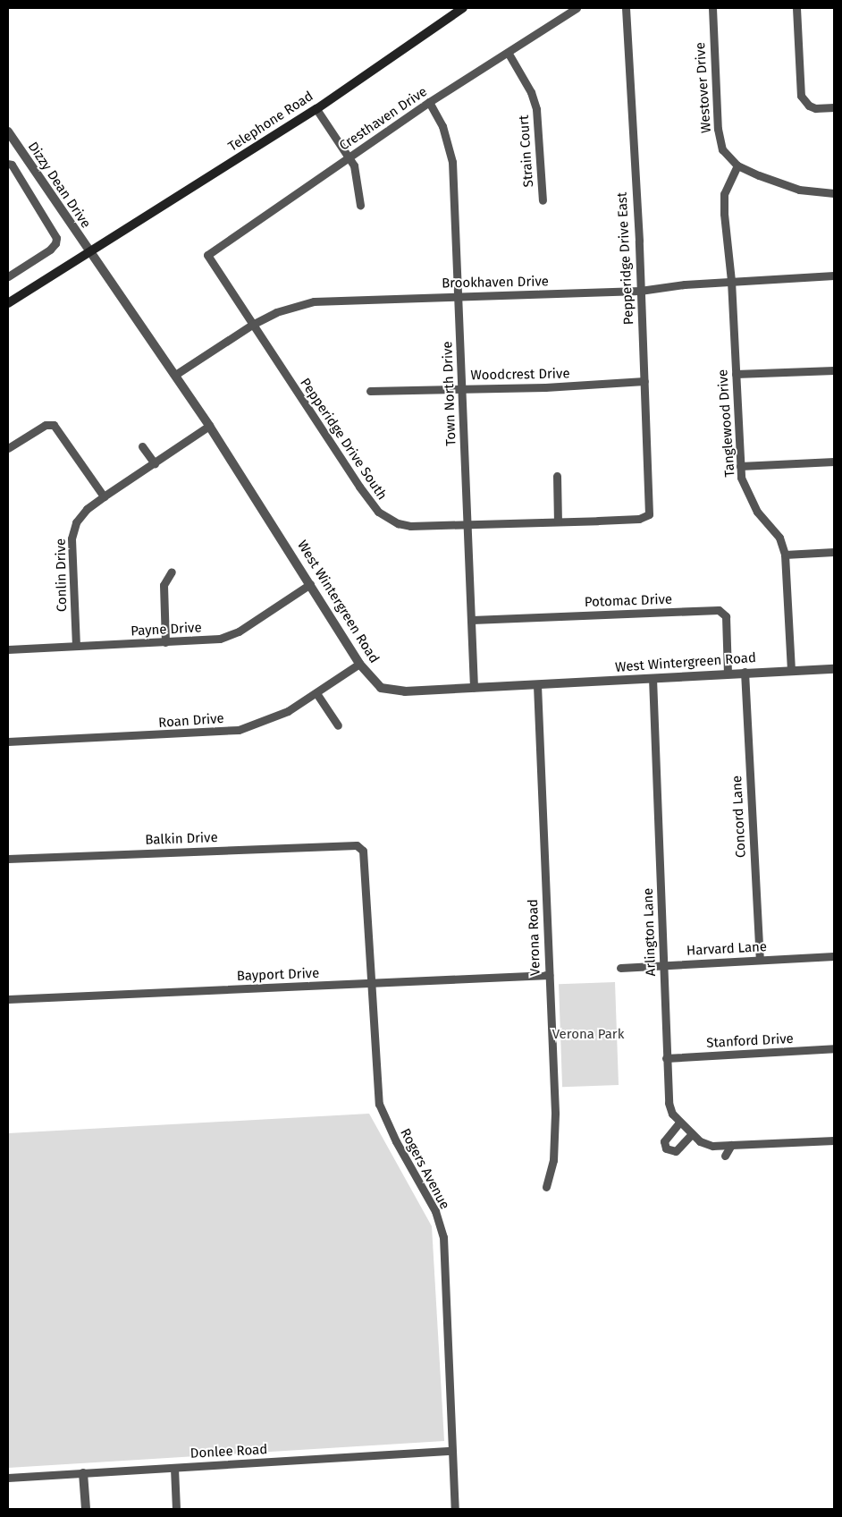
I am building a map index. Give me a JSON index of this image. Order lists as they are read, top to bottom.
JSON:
{
  "streets": {
    "main road": ["Telephone Road"],
    "street": [
      "Westover Drive",
      "Cresthaven Drive",
      "Strain Court",
      "Dizzy Dean Drive",
      "Pepperidge Drive East",
      "Brookhaven Drive",
      "Woodcrest Drive",
      "Town North Drive",
      "Tanglewood Drive",
      "Pepperidge Drive South",
      "Conlin Drive",
      "Potomac Drive",
      "West Wintergreen Road",
      "Payne Drive",
      "Roan Drive",
      "Concord Lane",
      "Balkin Drive",
      "Arlington Lane",
      "Verona Road",
      "Harvard Lane",
      "Bayport Drive",
      "Stanford Drive",
      "Rogers Avenue",
      "Donlee Road"
    ]
  },
  "crossings": [
    ["Westover Drive", "Tanglewood Drive"],
    ["Cresthaven Drive", "Strain Court"],
    ["Cresthaven Drive", "Town North Drive"],
    ["Cresthaven Drive", "Pepperidge Drive South"],
    ["Telephone Road", "Dizzy Dean Drive"],
    ["Telephone Road", "West Wintergreen Road"],
    ["Dizzy Dean Drive", "West Wintergreen Road"],
    ["Pepperidge Drive East", "Brookhaven Drive"],
    ["Pepperidge Drive East", "Woodcrest Drive"],
    ["Pepperidge Drive East", "Pepperidge Drive South"],
    ["Brookhaven Drive", "Town North Drive"],
    ["Brookhaven Drive", "Tanglewood Drive"],
    ["Brookhaven Drive", "Pepperidge Drive South"],
    ["Brookhaven Drive", "West Wintergreen Road"],
    ["Woodcrest Drive", "Town North Drive"],
    ["Town North Drive", "Pepperidge Drive South"],
    ["Town North Drive", "Potomac Drive"],
    ["Town North Drive", "West Wintergreen Road"],
    ["Tanglewood Drive", "West Wintergreen Road"],
    ["Conlin Drive", "West Wintergreen Road"],
    ["Conlin Drive", "Payne Drive"],
    ["Potomac Drive", "West Wintergreen Road"],
    ["West Wintergreen Road", "Payne Drive"],
    ["West Wintergreen Road", "Roan Drive"],
    ["West Wintergreen Road", "Concord Lane"],
    ["West Wintergreen Road", "Arlington Lane"],
    ["West Wintergreen Road", "Verona Road"],
    ["Concord Lane", "Harvard Lane"],
    ["Balkin Drive", "Rogers Avenue"],
    ["Arlington Lane", "Harvard Lane"],
    ["Arlington Lane", "Stanford Drive"],
    ["Verona Road", "Bayport Drive"],
    ["Bayport Drive", "Rogers Avenue"],
    ["Rogers Avenue", "Donlee Road"]
  ],
  "parks": ["Verona Park"]
}
